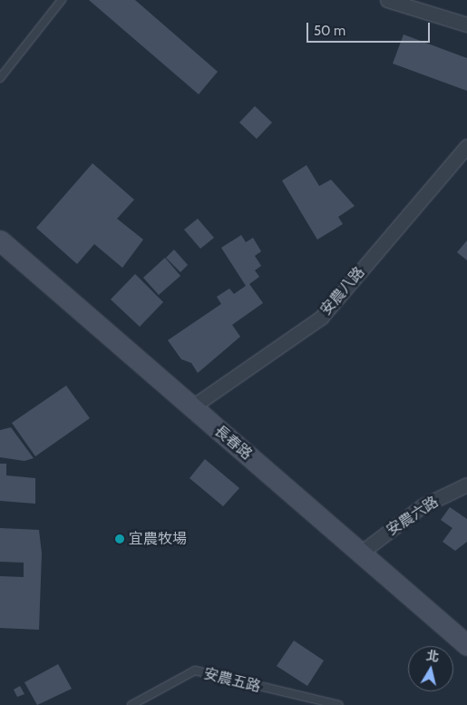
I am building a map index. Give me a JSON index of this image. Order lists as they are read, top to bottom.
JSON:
{
  "streets": {
    "street": ["安農八路", "長春路", "安農六路"],
    "lane": ["安農五路"]
  },
  "crossings": [
    ["安農八路", "長春路"],
    ["長春路", "安農六路"]
  ],
  "places": ["宜農牧場"],
  "scale_bar": "50 m",
  "north": "top"
}
